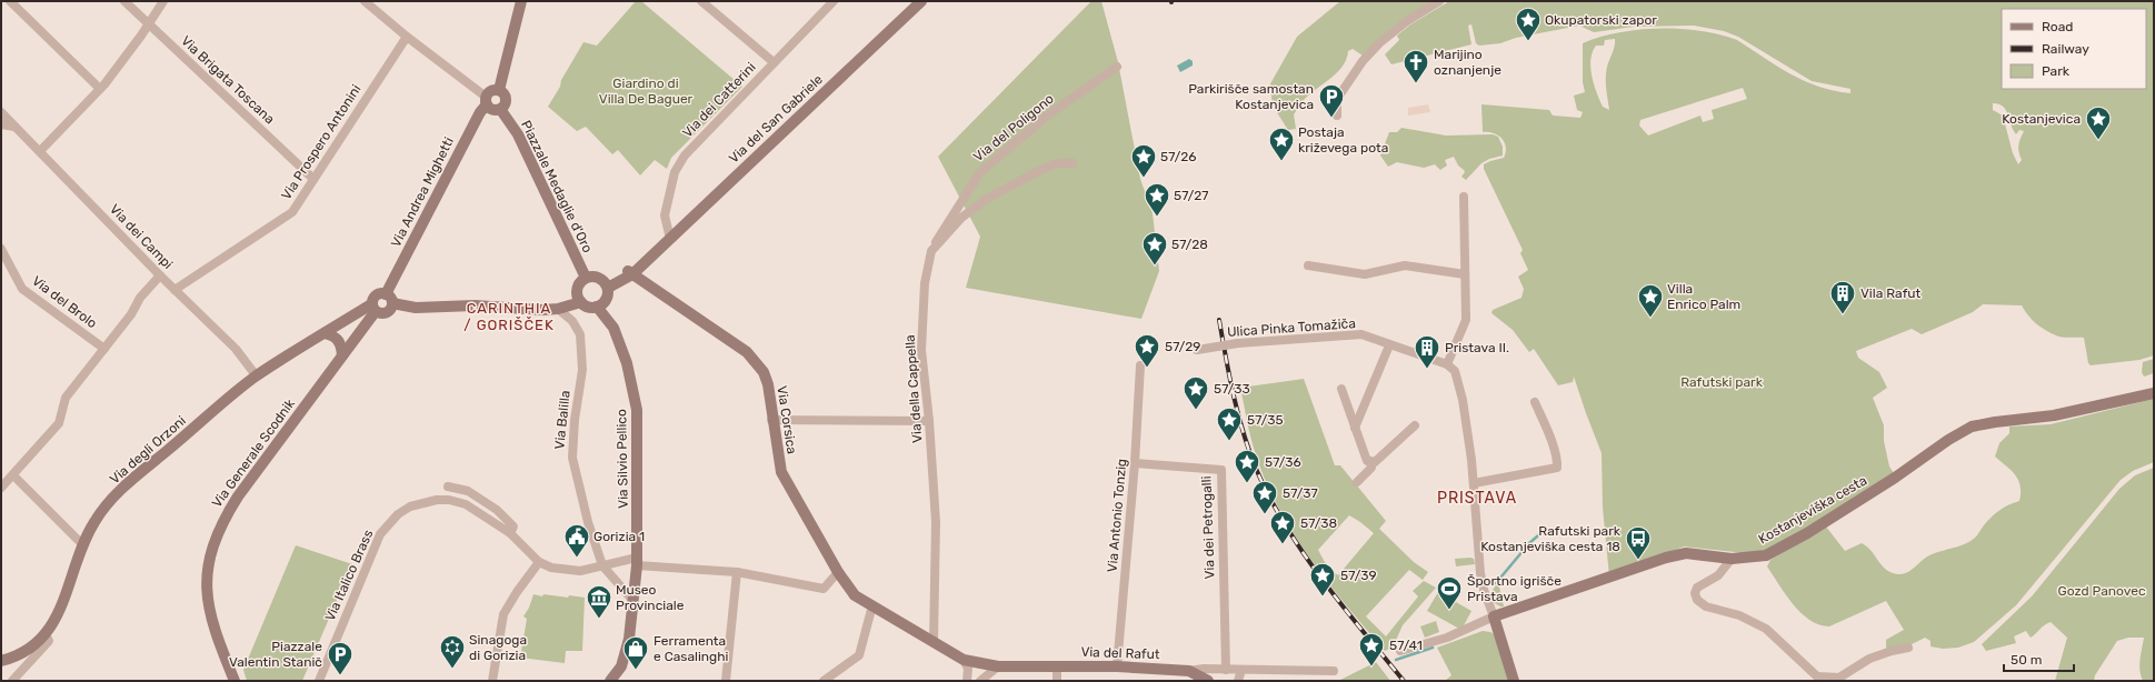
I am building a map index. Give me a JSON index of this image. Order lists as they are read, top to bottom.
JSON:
{
  "streets": {
    "main road": [
      "Via del San Gabriele",
      "Piazzale Medaglie d'Oro",
      "Via Andrea Mighetti",
      "Via Corsica",
      "Via degli Orzoni",
      "Via Generale Scodnik",
      "Via Silvio Pellico",
      "Kostanjeviška cesta",
      "Via del Rafut"
    ],
    "street": [
      "Via Brigata Toscana",
      "Via dei Catterini",
      "Via del Poligono",
      "Via Prospero Antonini",
      "Via dei Campi",
      "Via del Brolo",
      "Ulica Pinka Tomažiča",
      "Via della Cappella",
      "Via Balilla",
      "Via Antonio Tonzig",
      "Via dei Petrogalli",
      "Via Italico Brass"
    ]
  },
  "crossings": [
    ["Via Brigata Toscana", "Via Prospero Antonini"],
    ["Via dei Catterini", "Via del San Gabriele"],
    ["Via del San Gabriele", "Piazzale Medaglie d'Oro"],
    ["Via del San Gabriele", "Via Corsica"],
    ["Via del San Gabriele", "Via Silvio Pellico"],
    ["Via del Poligono", "Via della Cappella"],
    ["Via Prospero Antonini", "Via dei Campi"],
    ["Piazzale Medaglie d'Oro", "Via Andrea Mighetti"],
    ["Piazzale Medaglie d'Oro", "Via Silvio Pellico"],
    ["Via Andrea Mighetti", "Via degli Orzoni"],
    ["Via Andrea Mighetti", "Via Generale Scodnik"],
    ["Via dei Campi", "Via degli Orzoni"],
    ["Via della Cappella", "Via del Rafut"],
    ["Via Corsica", "Via del Rafut"],
    ["Via degli Orzoni", "Via Generale Scodnik"],
    ["Via Antonio Tonzig", "Via dei Petrogalli"],
    ["Via Antonio Tonzig", "Via del Rafut"],
    ["Via dei Petrogalli", "Via del Rafut"]
  ],
  "districts": ["CARINTHIA / GORIŠČEK", "PRISTAVA"],
  "parks": ["Giardino di Villa De Baguer", "Rafutski park", "Gozd Panovec"],
  "places": {
    "place": [
      "Okupatorski zapor",
      "Kostanjevica",
      "Postaja križevega pota",
      "57/26",
      "57/27",
      "57/28",
      "Villa Enrico Palm",
      "57/29",
      "57/33",
      "57/35",
      "57/36",
      "57/37",
      "57/38",
      "57/39",
      "57/41"
    ],
    "church": ["Marijino oznanjenje"],
    "parking": ["Parkirišče samostan Kostanjevica", "Piazzale Valentin Stanič"],
    "building": ["Vila Rafut", "Pristava II."],
    "public building": ["Gorizia 1"],
    "bus stop": ["Rafutski park Kostanjeviška cesta 18"],
    "sports": ["Športno igrišče Pristava"],
    "museum": ["Museo Provinciale"],
    "synagogue": ["Sinagoga di Gorizia"],
    "shop": ["Ferramenta e Casalinghi"]
  },
  "legend": ["Road", "Railway", "Park"],
  "scale_bar": "50 m"
}
